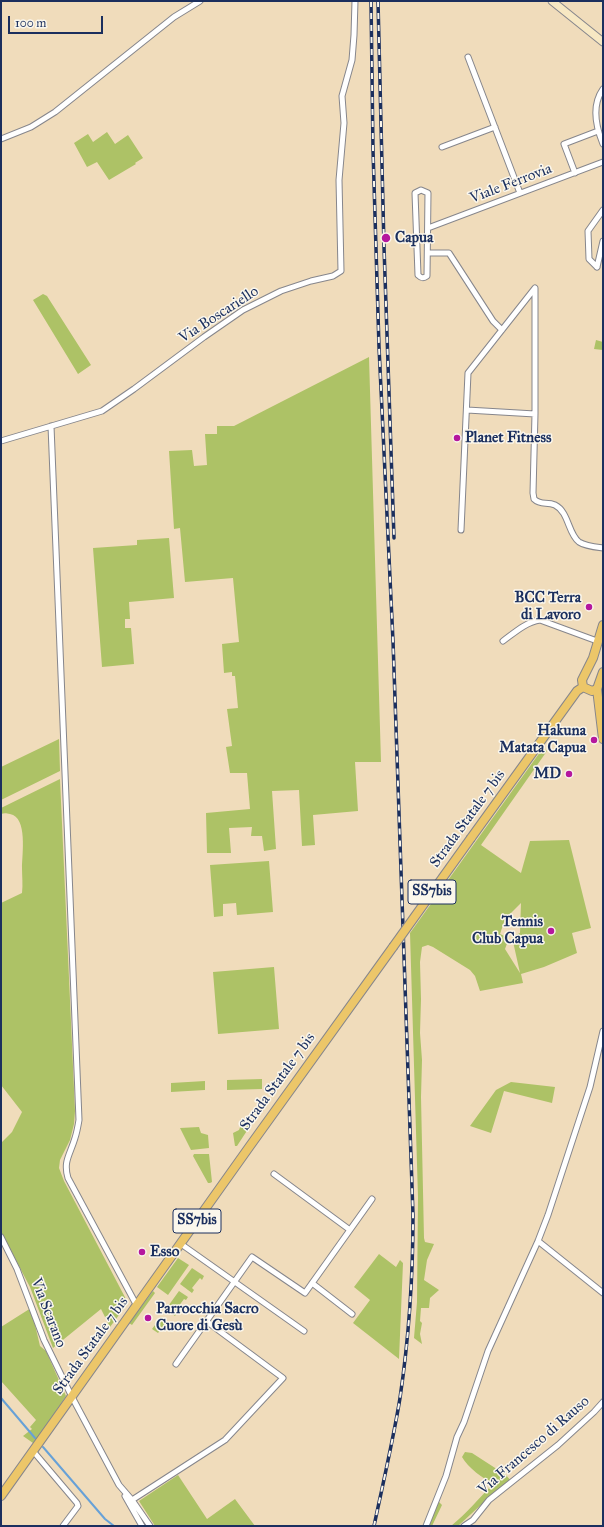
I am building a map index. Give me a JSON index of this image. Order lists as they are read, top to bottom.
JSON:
{
  "streets": {
    "main road": ["Strada Statale 7 bis", "SS7bis"],
    "street": [
      "Viale Ferrovia",
      "Via Boscariello",
      "Via Scarano",
      "Via Francesco di Rauso"
    ]
  },
  "crossings": [
    ["Strada Statale 7 bis", "Via Scarano"]
  ],
  "places": [
    "Capua",
    "Planet Fitness",
    "BCC Terra di Lavoro",
    "Hakuna Matata Capua",
    "MD",
    "Tennis Club Capua",
    "Esso",
    "Parrocchia Sacro Cuore di Gesù"
  ],
  "scale_bar": "100 m"
}
